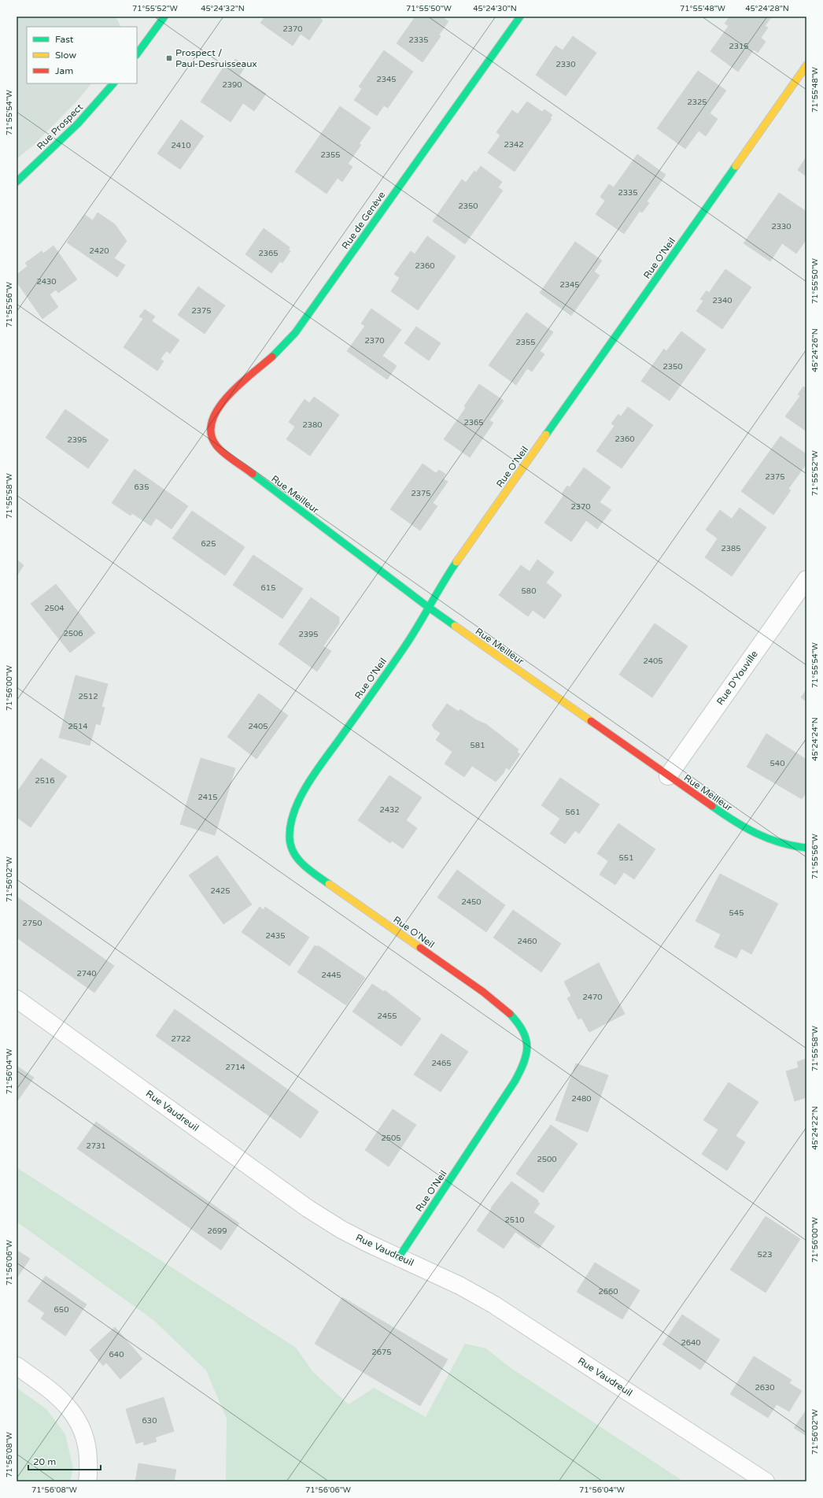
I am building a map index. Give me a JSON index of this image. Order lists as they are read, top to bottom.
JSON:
{
  "streets": {
    "street": [
      "Rue Prospect",
      "Rue de Genève",
      "Rue O'Neil",
      "Rue Meilleur",
      "Rue D'Youville",
      "Rue Vaudreuil"
    ]
  },
  "crossings": [
    ["Rue de Genève", "Rue Meilleur"],
    ["Rue O'Neil", "Rue Meilleur"],
    ["Rue O'Neil", "Rue Vaudreuil"],
    ["Rue Meilleur", "Rue D'Youville"]
  ],
  "places": {
    "transit": ["Prospect / Paul-Desruisseaux"]
  },
  "house_numbers": [
    "2370",
    "2335",
    "2315",
    "2330",
    "2345",
    "2390",
    "2325",
    "2342",
    "2410",
    "2355",
    "2335",
    "2350",
    "2330",
    "2420",
    "2365",
    "2360",
    "2430",
    "2345",
    "2340",
    "2375",
    "2370",
    "2355",
    "2350",
    "2365",
    "2380",
    "2360",
    "2395",
    "2375",
    "635",
    "2375",
    "2370",
    "625",
    "2385",
    "615",
    "580",
    "2504",
    "2506",
    "2395",
    "2405",
    "2512",
    "2514",
    "2405",
    "581",
    "540",
    "2516",
    "2415",
    "2432",
    "561",
    "551",
    "2425",
    "2450",
    "545",
    "2750",
    "2435",
    "2460",
    "2740",
    "2445",
    "2470",
    "2455",
    "2722",
    "2465",
    "2714",
    "2480",
    "2505",
    "2731",
    "2500",
    "2510",
    "2699",
    "523",
    "2660",
    "650",
    "2640",
    "2675",
    "640",
    "2630",
    "630"
  ],
  "legend": ["Fast", "Slow", "Jam"],
  "scale_bar": "20 m",
  "coordinates": [
    "71°55'52\"W",
    "45°24'32\"N",
    "71°55'50\"W",
    "45°24'30\"N",
    "71°55'48\"W",
    "45°24'28\"N",
    "71°55'54\"W",
    "71°55'56\"W",
    "45°24'26\"N",
    "71°55'58\"W",
    "71°56'00\"W",
    "45°24'24\"N",
    "71°56'02\"W",
    "71°56'04\"W",
    "45°24'22\"N",
    "71°56'06\"W",
    "71°56'08\"W"
  ]
}
